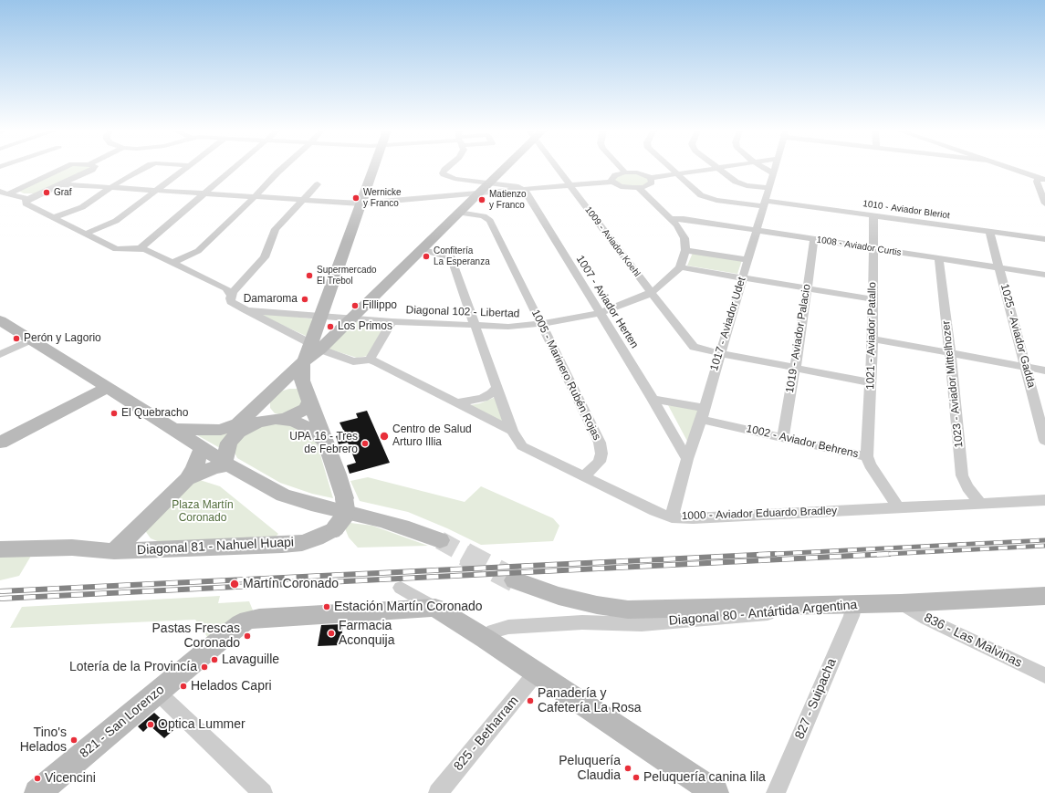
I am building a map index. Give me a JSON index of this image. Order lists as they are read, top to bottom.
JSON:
{
  "streets": {
    "street": [
      "1010 - Aviador Bleriot",
      "1009 - Aviador Koehl",
      "1008 - Aviador Curtis",
      "1007 - Aviador Herten",
      "Diagonal 102 - Libertad",
      "1017 - Aviador Udet",
      "1021 - Aviador Patallo",
      "1025 - Aviador Gadda",
      "1019 - Aviador Palacio",
      "1005 - Marinero Rubén Rojas",
      "1023 - Aviador Mittelhozer",
      "1002 - Aviador Behrens",
      "1000 - Aviador Eduardo Bradley",
      "Diagonal 81 - Nahuel Huapi",
      "Diagonal 80 - Antártida Argentina",
      "836 - Las Malvinas",
      "827 - Suipacha",
      "821 - San Lorenzo",
      "825 - Betharram"
    ]
  },
  "crossings": [
    ["1010 - Aviador Bleriot", "1017 - Aviador Udet"],
    ["1010 - Aviador Bleriot", "1021 - Aviador Patallo"],
    ["1010 - Aviador Bleriot", "1025 - Aviador Gadda"],
    ["1009 - Aviador Koehl", "Diagonal 102 - Libertad"],
    ["1009 - Aviador Koehl", "1017 - Aviador Udet"],
    ["1008 - Aviador Curtis", "1017 - Aviador Udet"],
    ["1008 - Aviador Curtis", "1021 - Aviador Patallo"],
    ["1008 - Aviador Curtis", "1025 - Aviador Gadda"],
    ["1008 - Aviador Curtis", "1019 - Aviador Palacio"],
    ["1008 - Aviador Curtis", "1023 - Aviador Mittelhozer"],
    ["1007 - Aviador Herten", "Diagonal 102 - Libertad"],
    ["1007 - Aviador Herten", "1017 - Aviador Udet"],
    ["1007 - Aviador Herten", "1002 - Aviador Behrens"],
    ["Diagonal 102 - Libertad", "1005 - Marinero Rubén Rojas"],
    ["Diagonal 102 - Libertad", "1000 - Aviador Eduardo Bradley"],
    ["1017 - Aviador Udet", "1002 - Aviador Behrens"],
    ["1017 - Aviador Udet", "1000 - Aviador Eduardo Bradley"],
    ["1021 - Aviador Patallo", "1002 - Aviador Behrens"],
    ["1019 - Aviador Palacio", "1002 - Aviador Behrens"],
    ["1005 - Marinero Rubén Rojas", "1000 - Aviador Eduardo Bradley"],
    ["1023 - Aviador Mittelhozer", "1000 - Aviador Eduardo Bradley"],
    ["1002 - Aviador Behrens", "1000 - Aviador Eduardo Bradley"],
    ["Diagonal 80 - Antártida Argentina", "836 - Las Malvinas"],
    ["Diagonal 80 - Antártida Argentina", "827 - Suipacha"]
  ],
  "parks": ["Plaza Martín Coronado"],
  "places": [
    "Graf",
    "Wernicke y Franco",
    "Matienzo y Franco",
    "Confitería La Esperanza",
    "Supermercado El Trebol",
    "Damaroma",
    "Fillippo",
    "Los Primos",
    "Perón y Lagorio",
    "El Quebracho",
    "Centro de Salud Arturo Illia",
    "UPA 16 - Tres de Febrero",
    "Martín Coronado",
    "Estación Martín Coronado",
    "Farmacia Aconquija",
    "Pastas Frescas Coronado",
    "Lavaguille",
    "Lotería de la Provincía",
    "Helados Capri",
    "Panadería y Cafetería La Rosa",
    "Optica Lummer",
    "Tino's Helados",
    "Peluquería Claudia",
    "Peluquería canina lila",
    "Vicencini"
  ]
}
